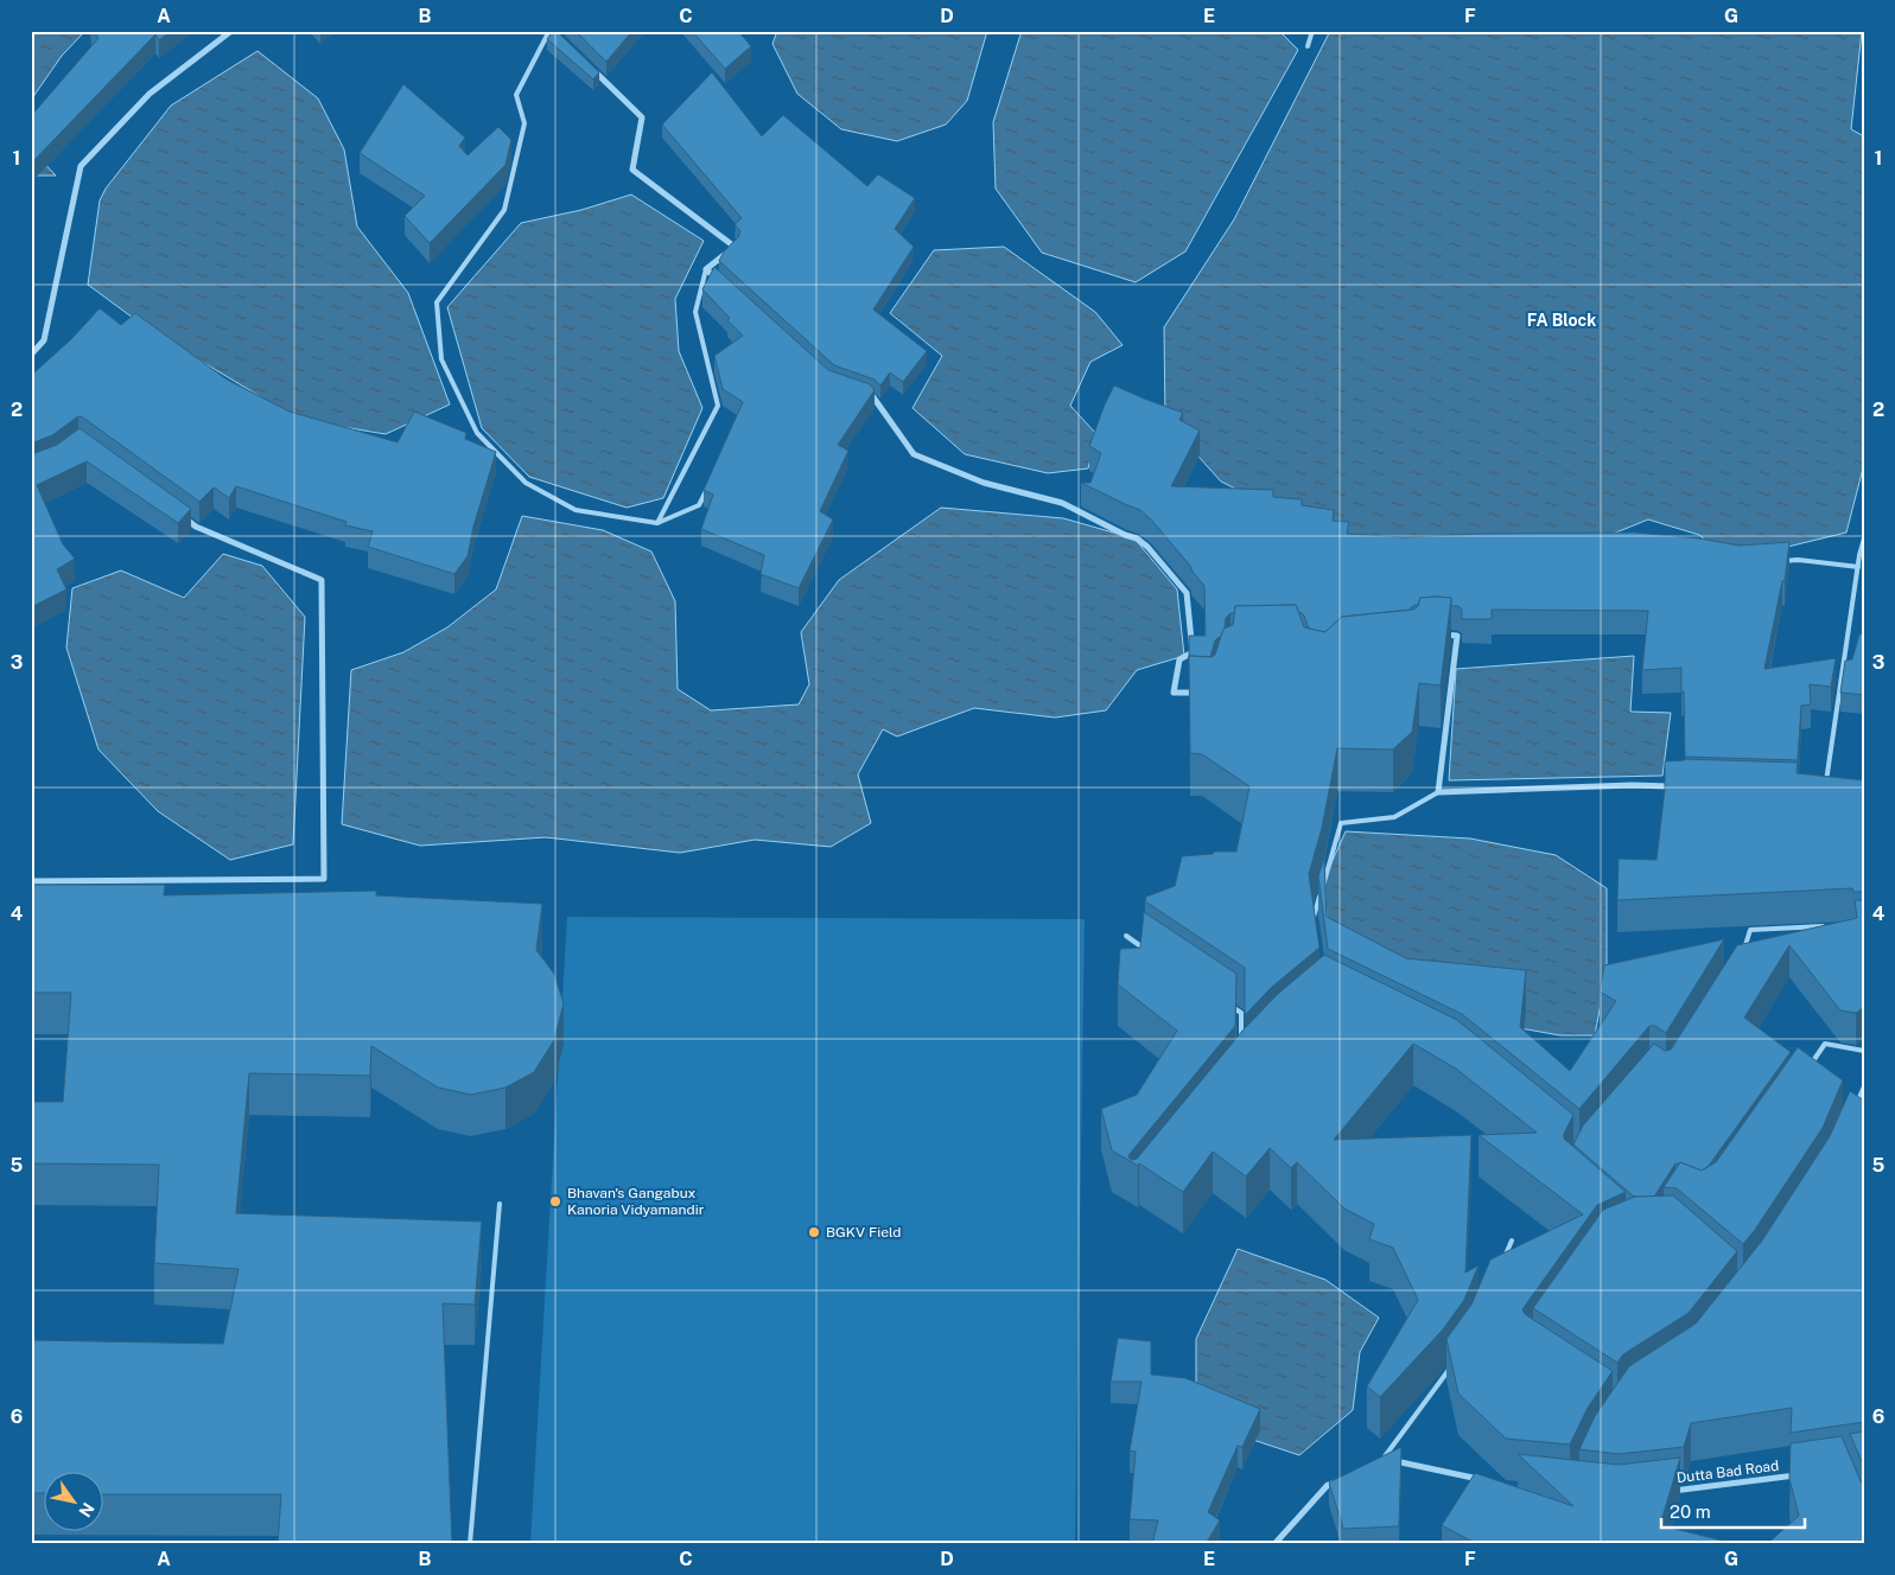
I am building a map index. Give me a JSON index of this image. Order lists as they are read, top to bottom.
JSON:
{
  "streets": {
    "street": ["Dutta Bad Road"]
  },
  "districts": ["FA Block"],
  "places": ["Bhavan's Gangabux Kanoria Vidyamandir", "BGKV Field"],
  "scale_bar": "20 m",
  "north": "bottom right",
  "grid": {
    "columns": [
      "A",
      "B",
      "C",
      "D",
      "E",
      "F",
      "G"
    ],
    "rows": [
      "1",
      "2",
      "3",
      "4",
      "5",
      "6"
    ]
  }
}
